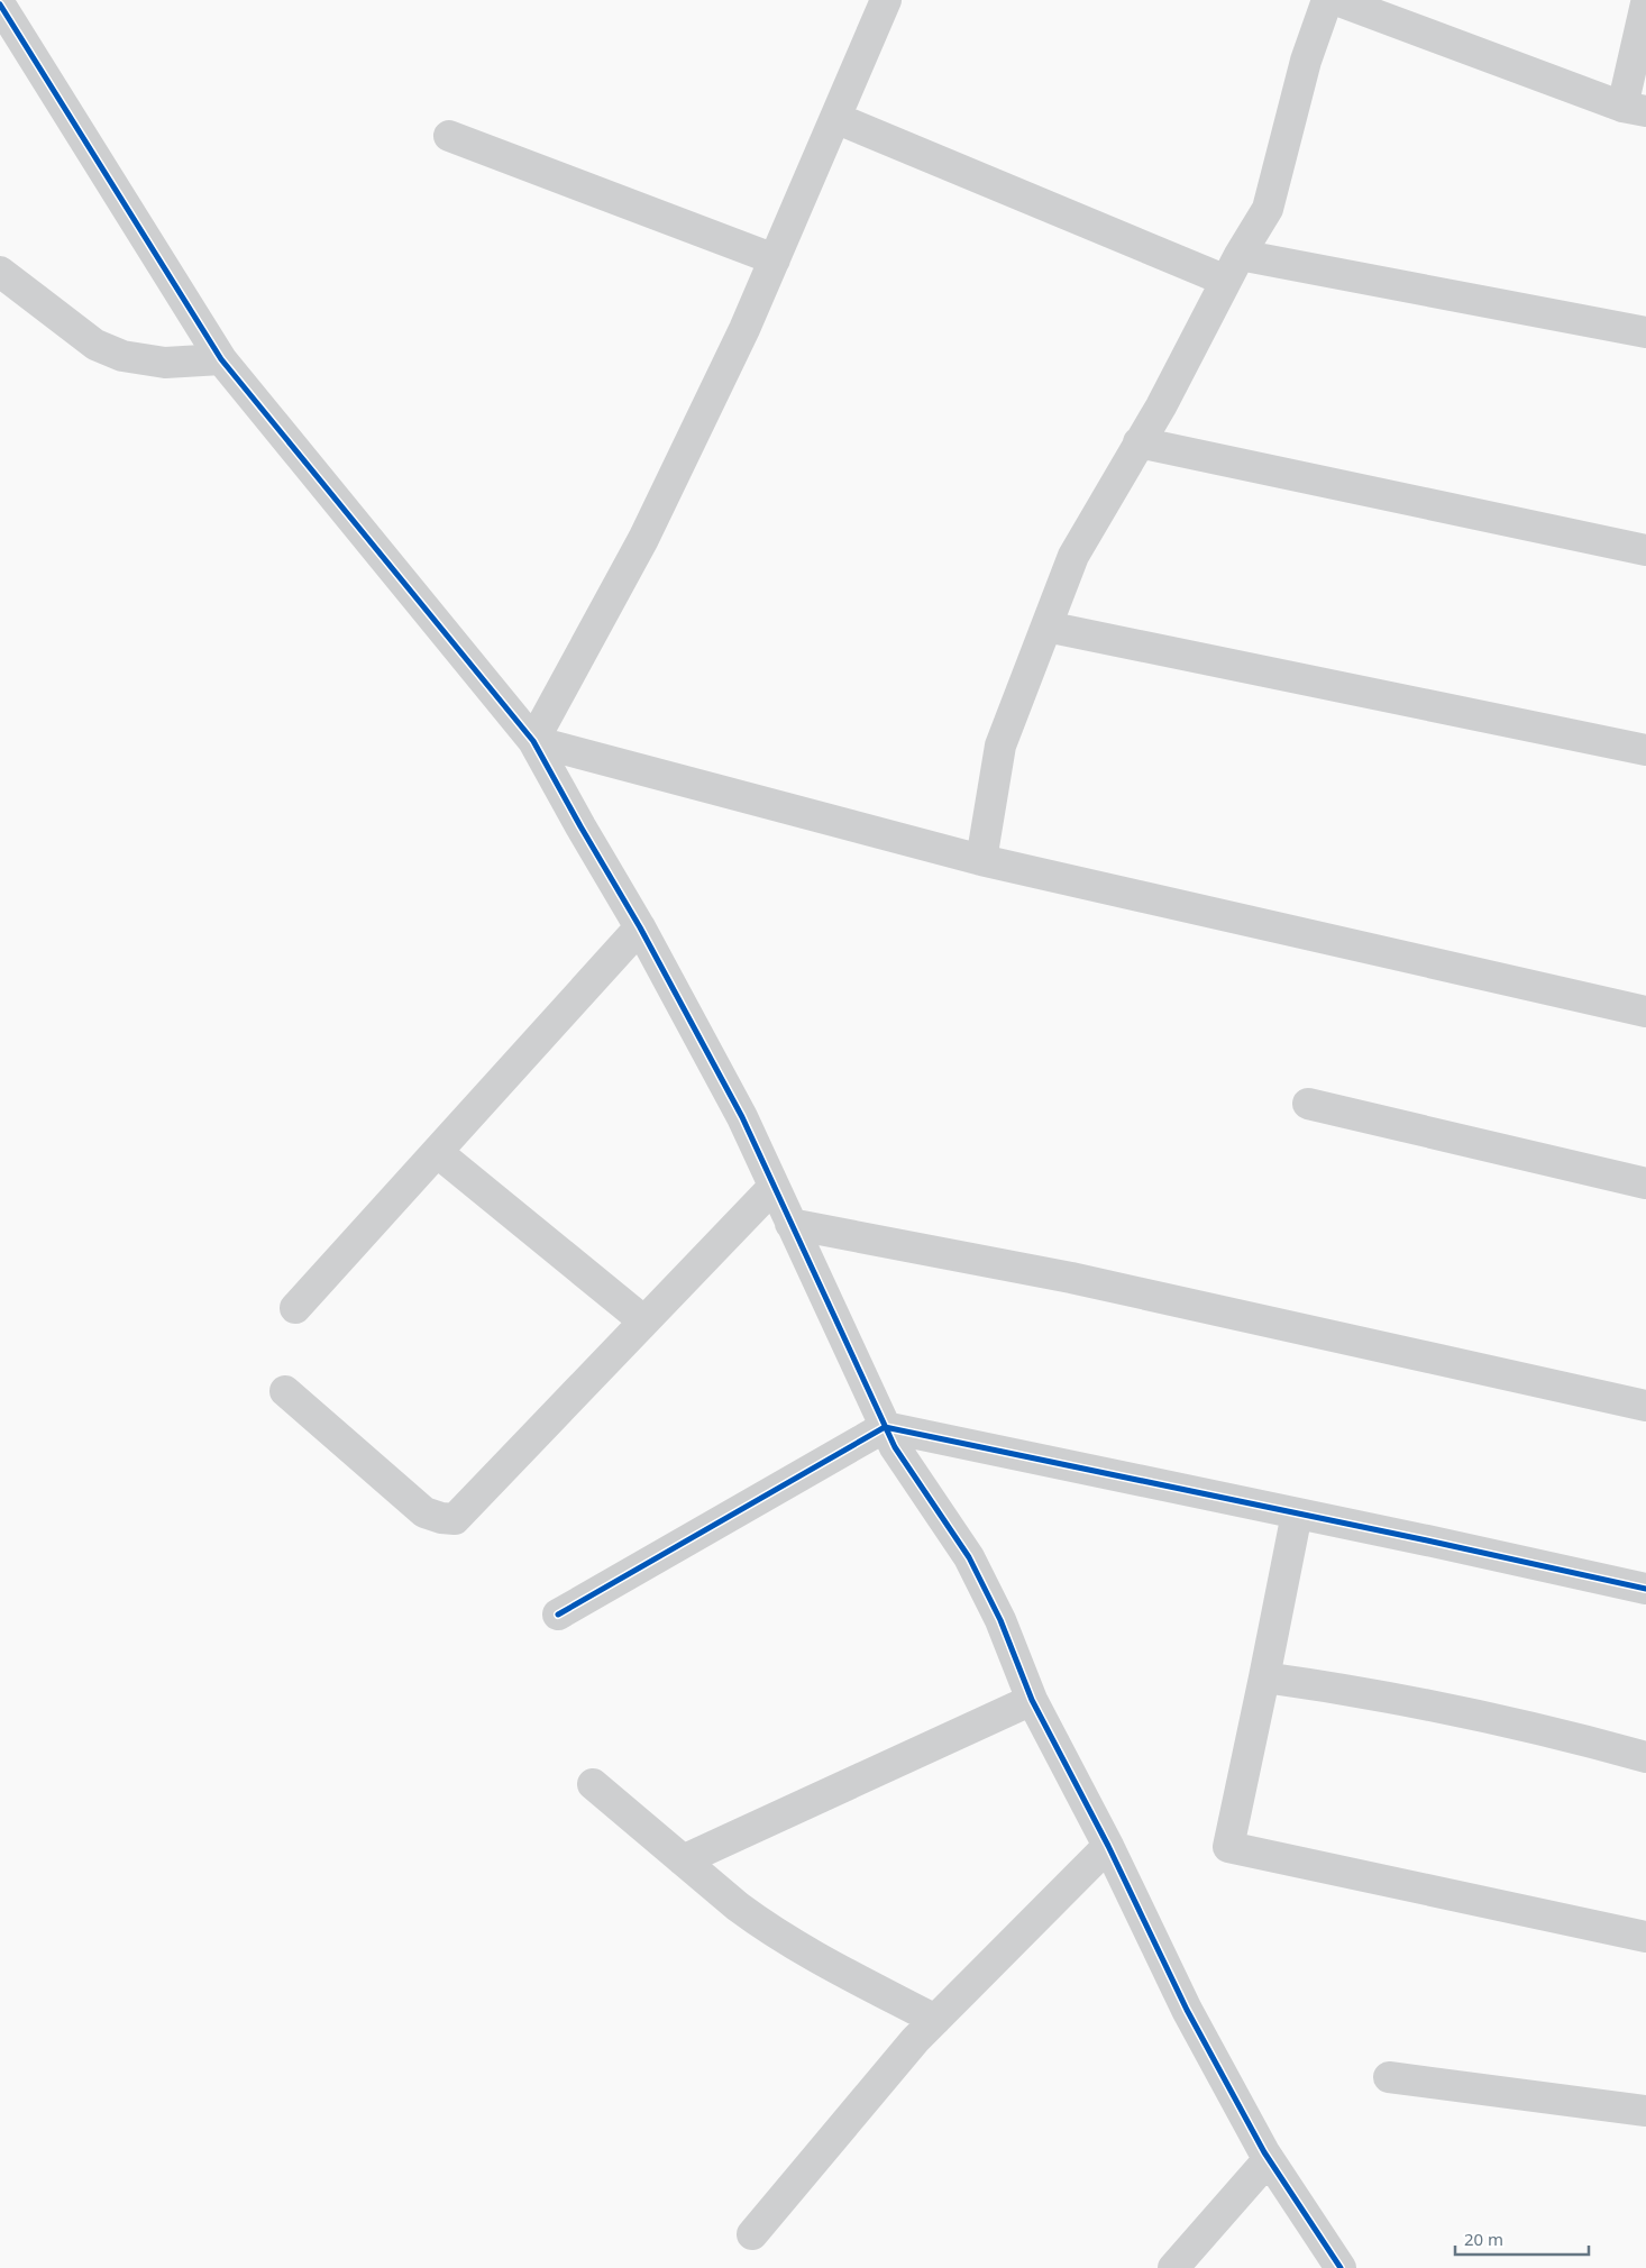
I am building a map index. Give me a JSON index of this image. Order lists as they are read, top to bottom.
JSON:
{
  "scale_bar": "20 m"
}
